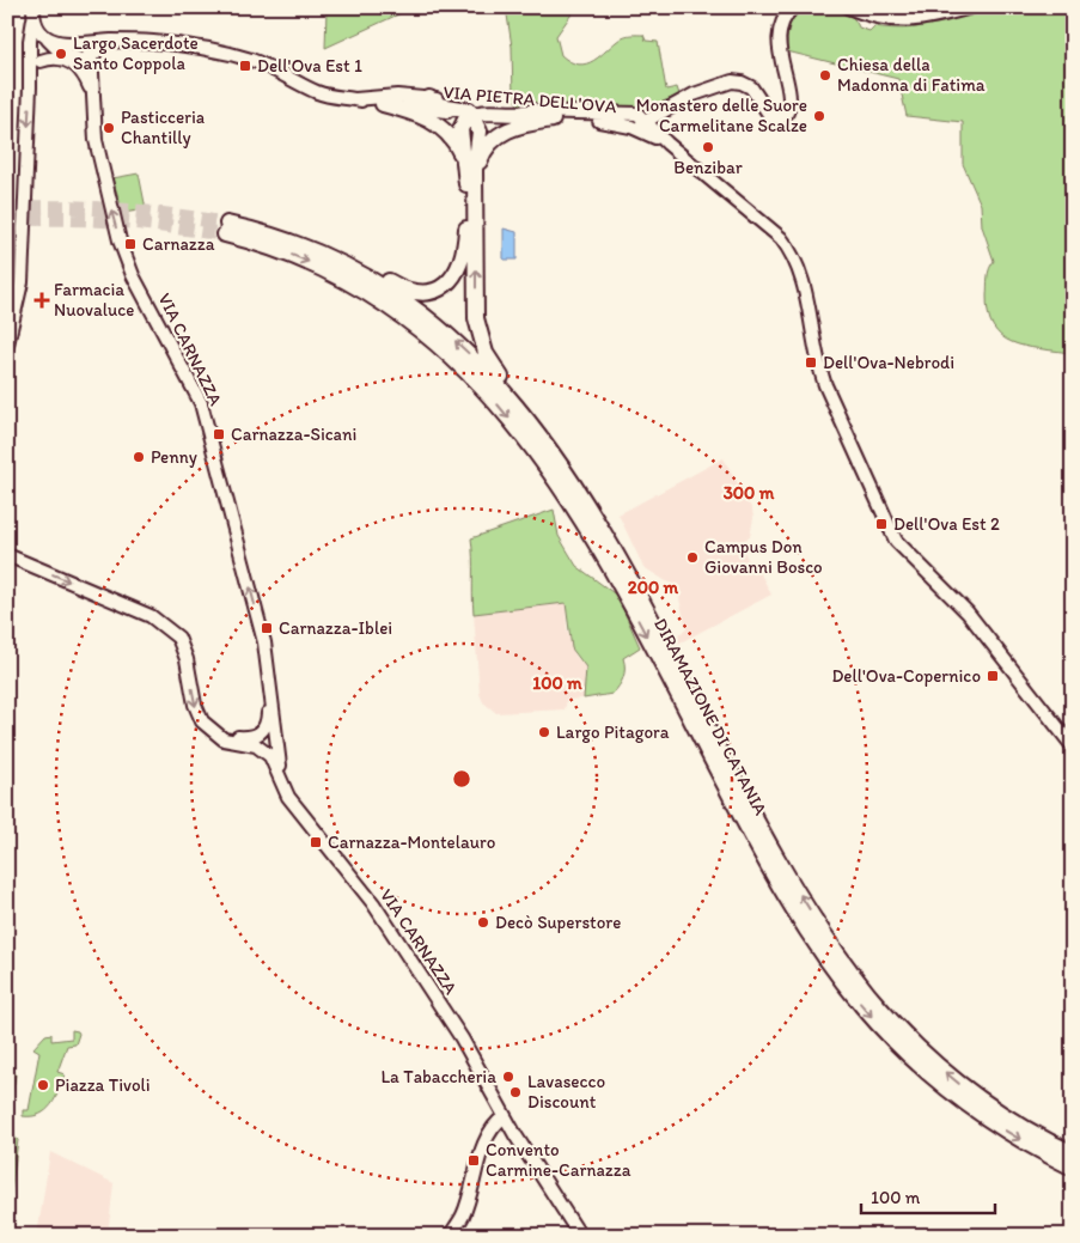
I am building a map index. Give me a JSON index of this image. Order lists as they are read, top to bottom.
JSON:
{
  "streets": {
    "highway": ["DIRAMAZIONE DI CATANIA"],
    "main road": ["VIA PIETRA DELL'OVA", "VIA CARNAZZA"]
  },
  "one_way": ["VIA CARNAZZA"],
  "places": {
    "other": [
      "Largo Sacerdote Santo Coppola",
      "Chiesa della Madonna di Fatima",
      "Monastero delle Suore Carmelitane Scalze",
      "Pasticceria Chantilly",
      "Benzibar",
      "Penny",
      "Campus Don Giovanni Bosco",
      "Largo Pitagora",
      "Decò Superstore",
      "La Tabaccheria",
      "Piazza Tivoli",
      "Lavasecco Discount"
    ],
    "transit": [
      "Dell'Ova Est 1",
      "Carnazza",
      "Dell'Ova-Nebrodi",
      "Carnazza-Sicani",
      "Dell'Ova Est 2",
      "Carnazza-Iblei",
      "Dell'Ova-Copernico",
      "Carnazza-Montelauro",
      "Convento Carmine-Carnazza"
    ],
    "health": ["Farmacia Nuovaluce"]
  },
  "scale_bar": "100 m",
  "rings": ["300 m", "200 m", "100 m"]
}
